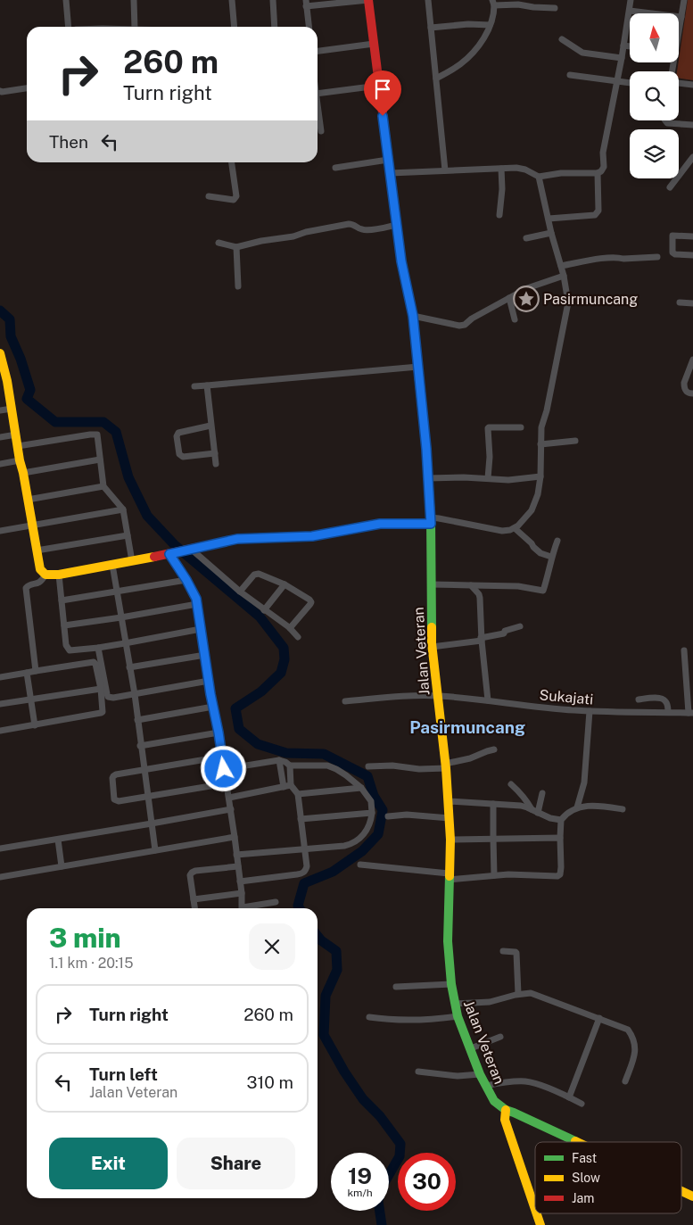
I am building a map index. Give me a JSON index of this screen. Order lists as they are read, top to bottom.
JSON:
{
  "streets": {
    "main road": ["Jalan Veteran"],
    "street": ["Sukajati"]
  },
  "crossings": [
    ["Jalan Veteran", "Sukajati"]
  ],
  "districts": ["Pasirmuncang"],
  "places": {
    "place": ["Pasirmuncang"]
  },
  "legend": ["Fast", "Slow", "Jam"],
  "north": "top",
  "page": {
    "turn": ["260 m", "Turn right"],
    "then": "Then",
    "heading": ["3 min", "1.1 km · 20:15"],
    "list": [
      {
        "name": "Turn right",
        "value": "260 m"
      },
      {
        "name": "Turn left",
        "note": "Jalan Veteran",
        "value": "310 m"
      }
    ],
    "buttons": ["Exit", "Share"],
    "speed": "19 km/h",
    "limit": "30"
  }
}
